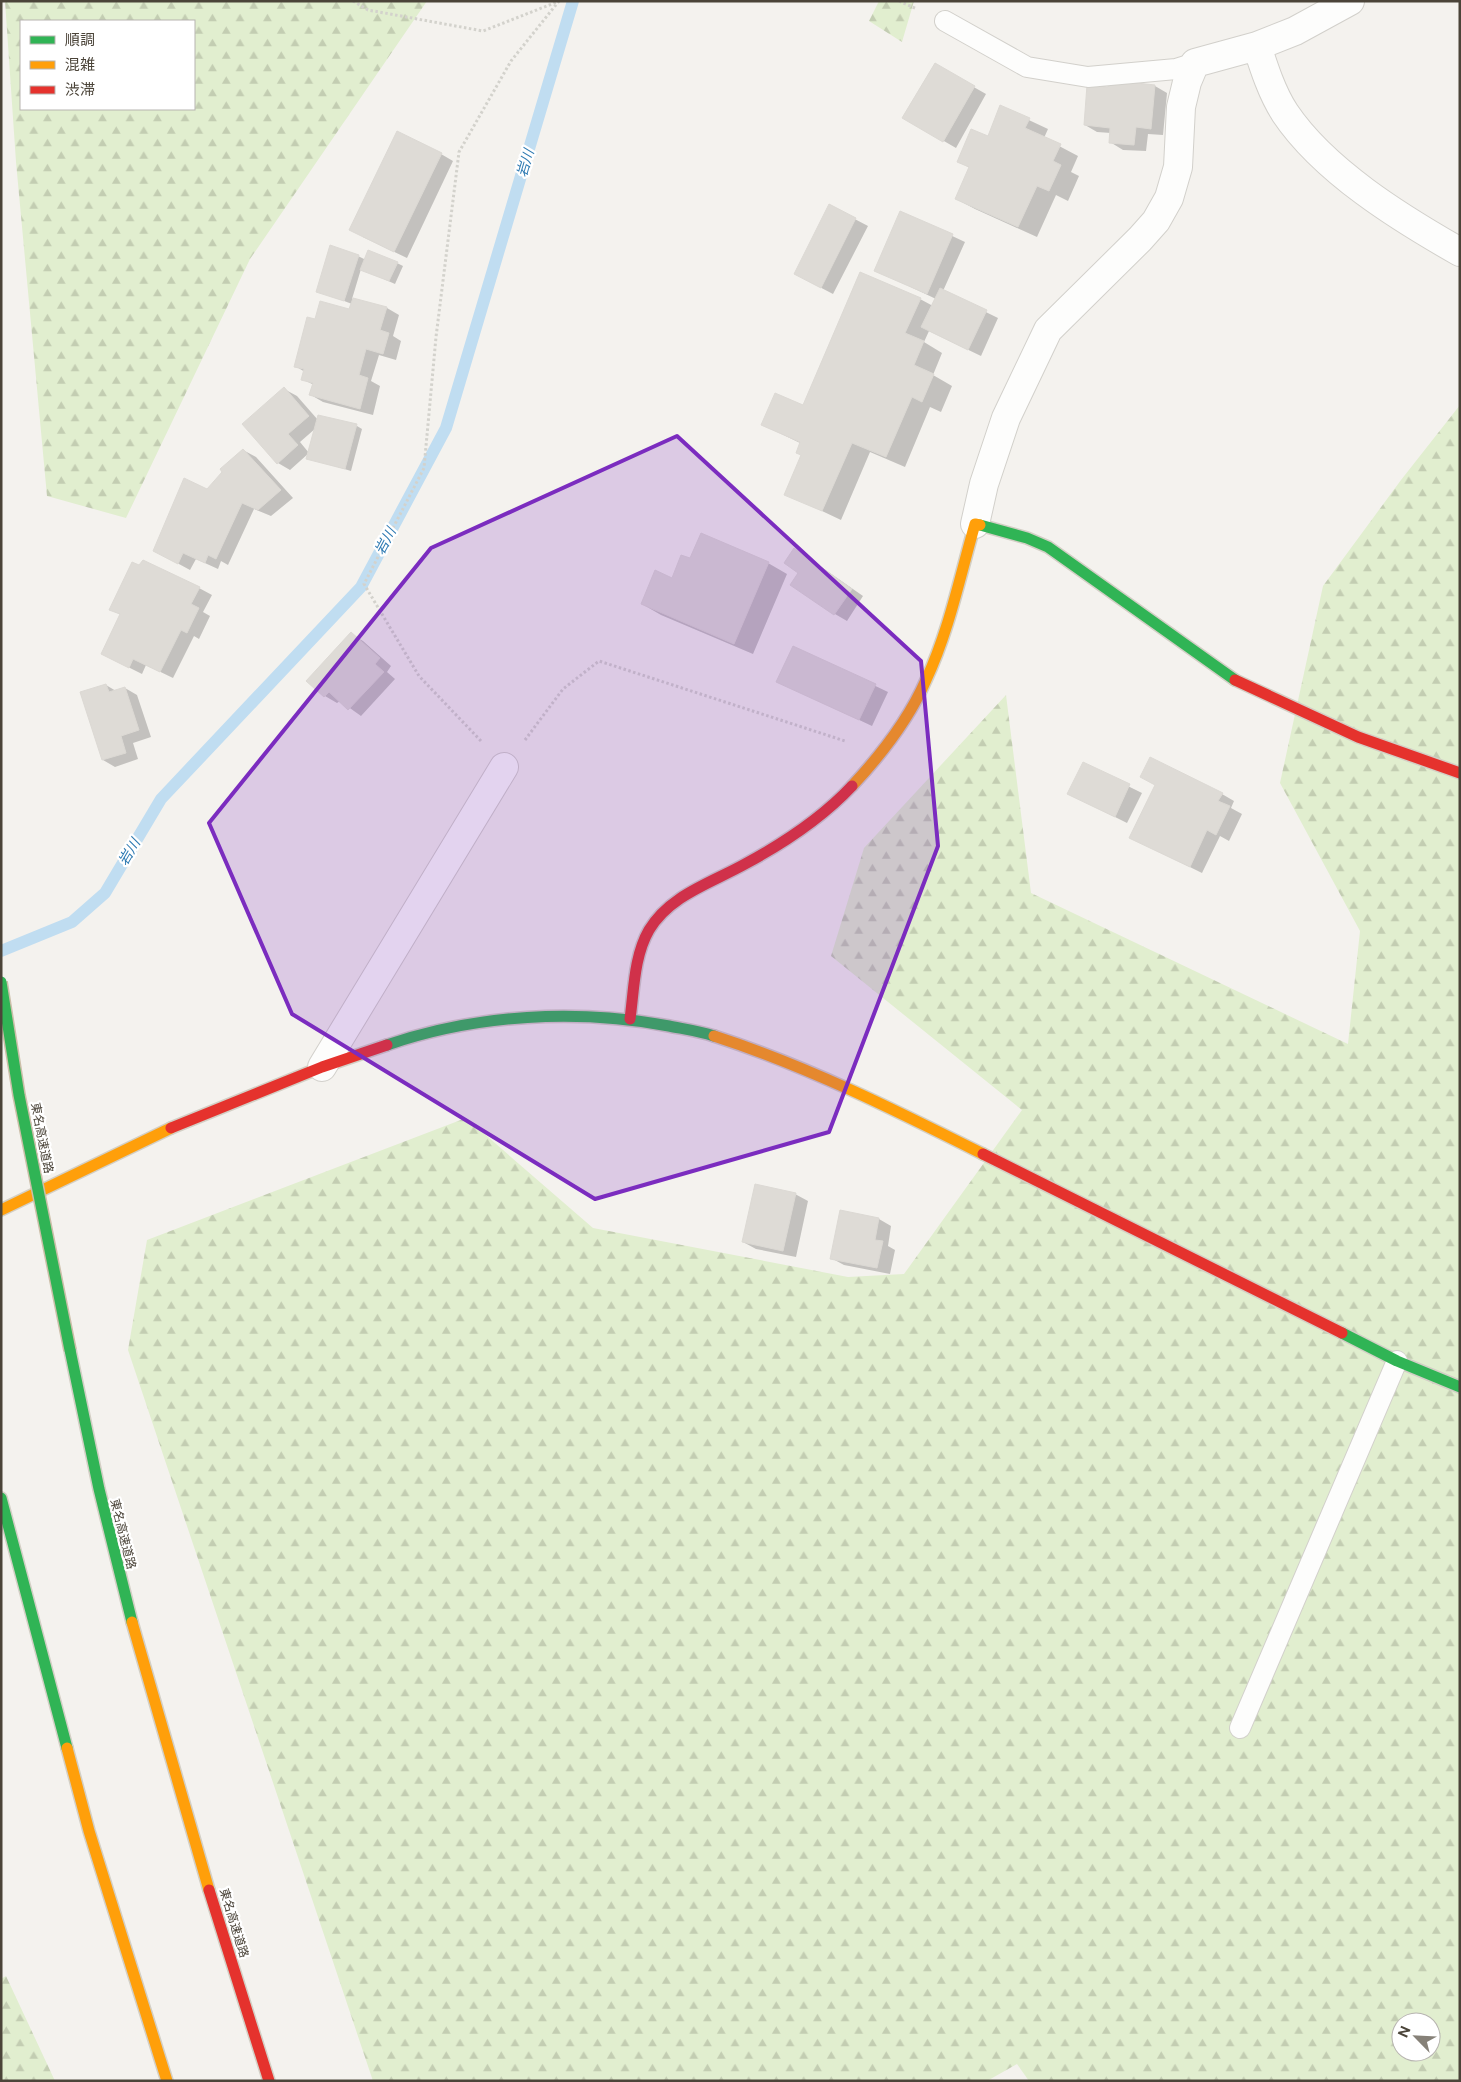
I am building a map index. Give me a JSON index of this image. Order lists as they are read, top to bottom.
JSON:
{
  "streets": {
    "main road": ["東名高速道路"]
  },
  "water": ["岩川"],
  "legend": ["順調", "混雑", "渋滞"],
  "north": "top left"
}
